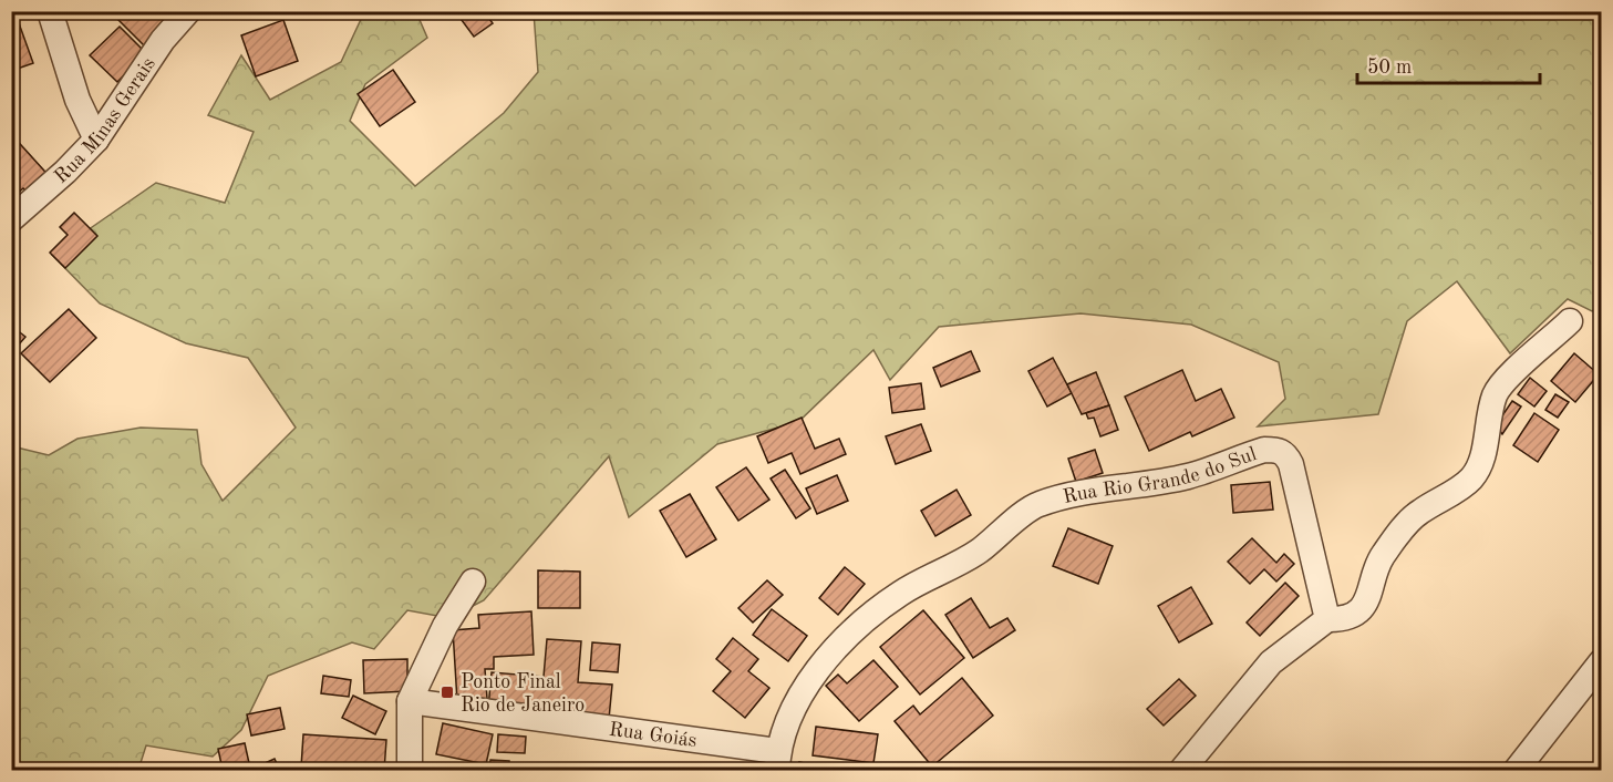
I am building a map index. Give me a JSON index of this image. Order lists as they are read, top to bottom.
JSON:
{
  "streets": {
    "street": ["Rua Minas Gerais", "Rua Rio Grande do Sul", "Rua Goiás"]
  },
  "crossings": [
    ["Rua Rio Grande do Sul", "Rua Goiás"]
  ],
  "places": {
    "transit": ["Ponto Final Rio de Janeiro"]
  },
  "scale_bar": "50 m"
}
